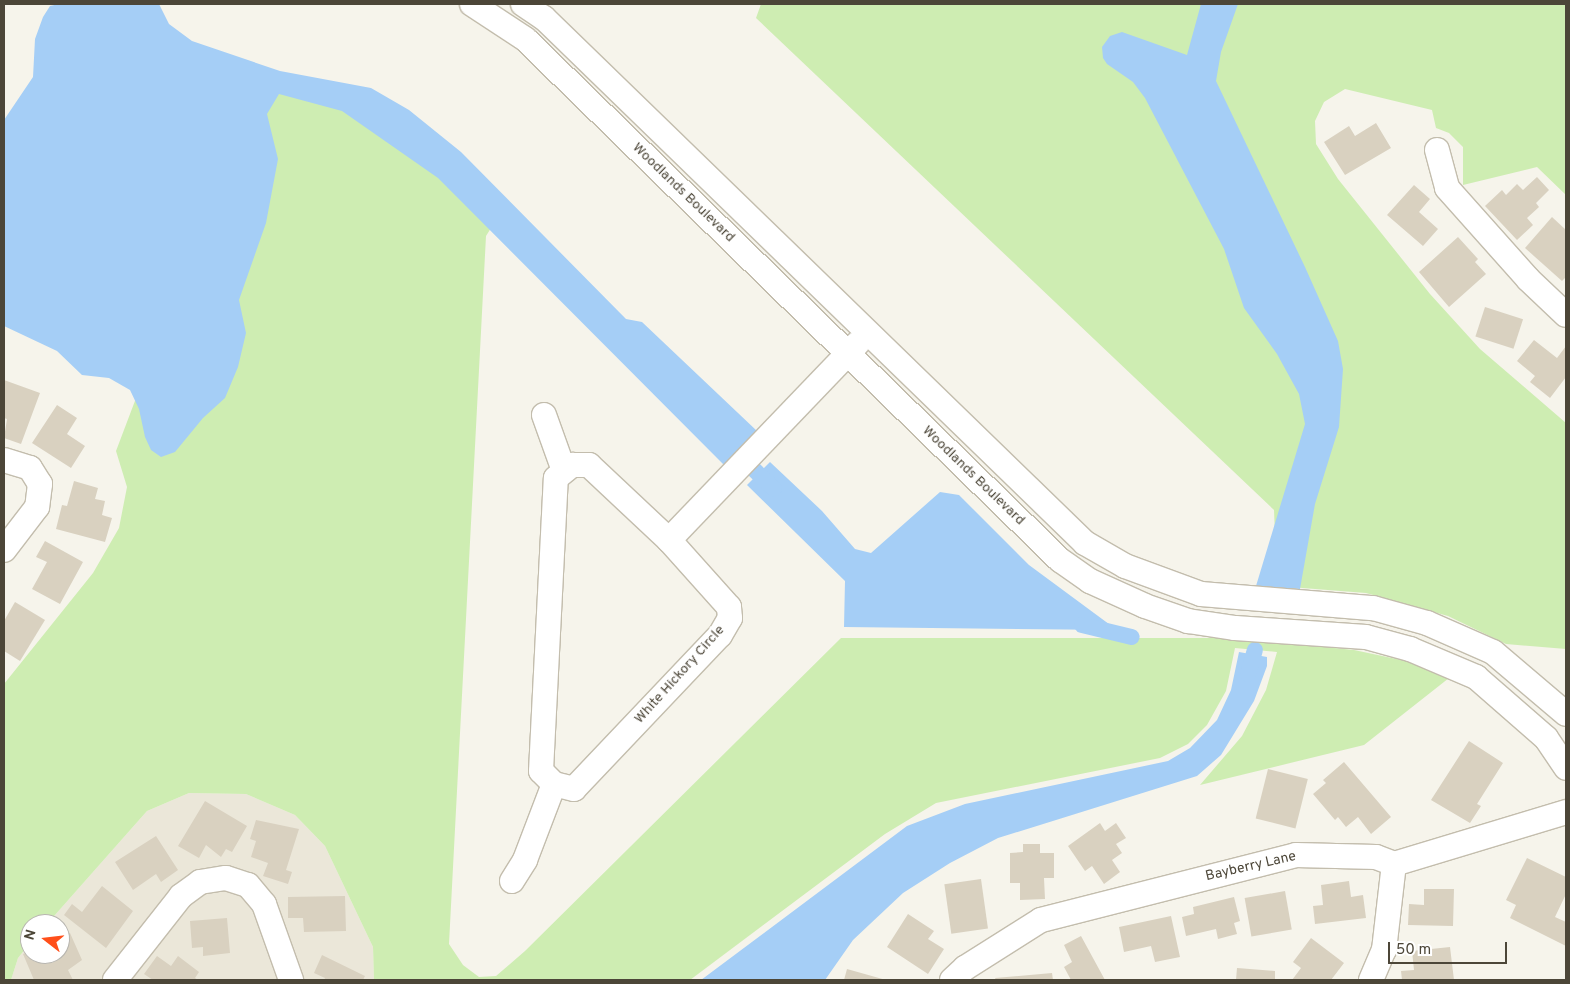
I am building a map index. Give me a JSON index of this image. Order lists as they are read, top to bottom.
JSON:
{
  "streets": {
    "street": ["Woodlands Boulevard", "White Hickory Circle", "Bayberry Lane"]
  },
  "scale_bar": "50 m",
  "north": "left"
}
